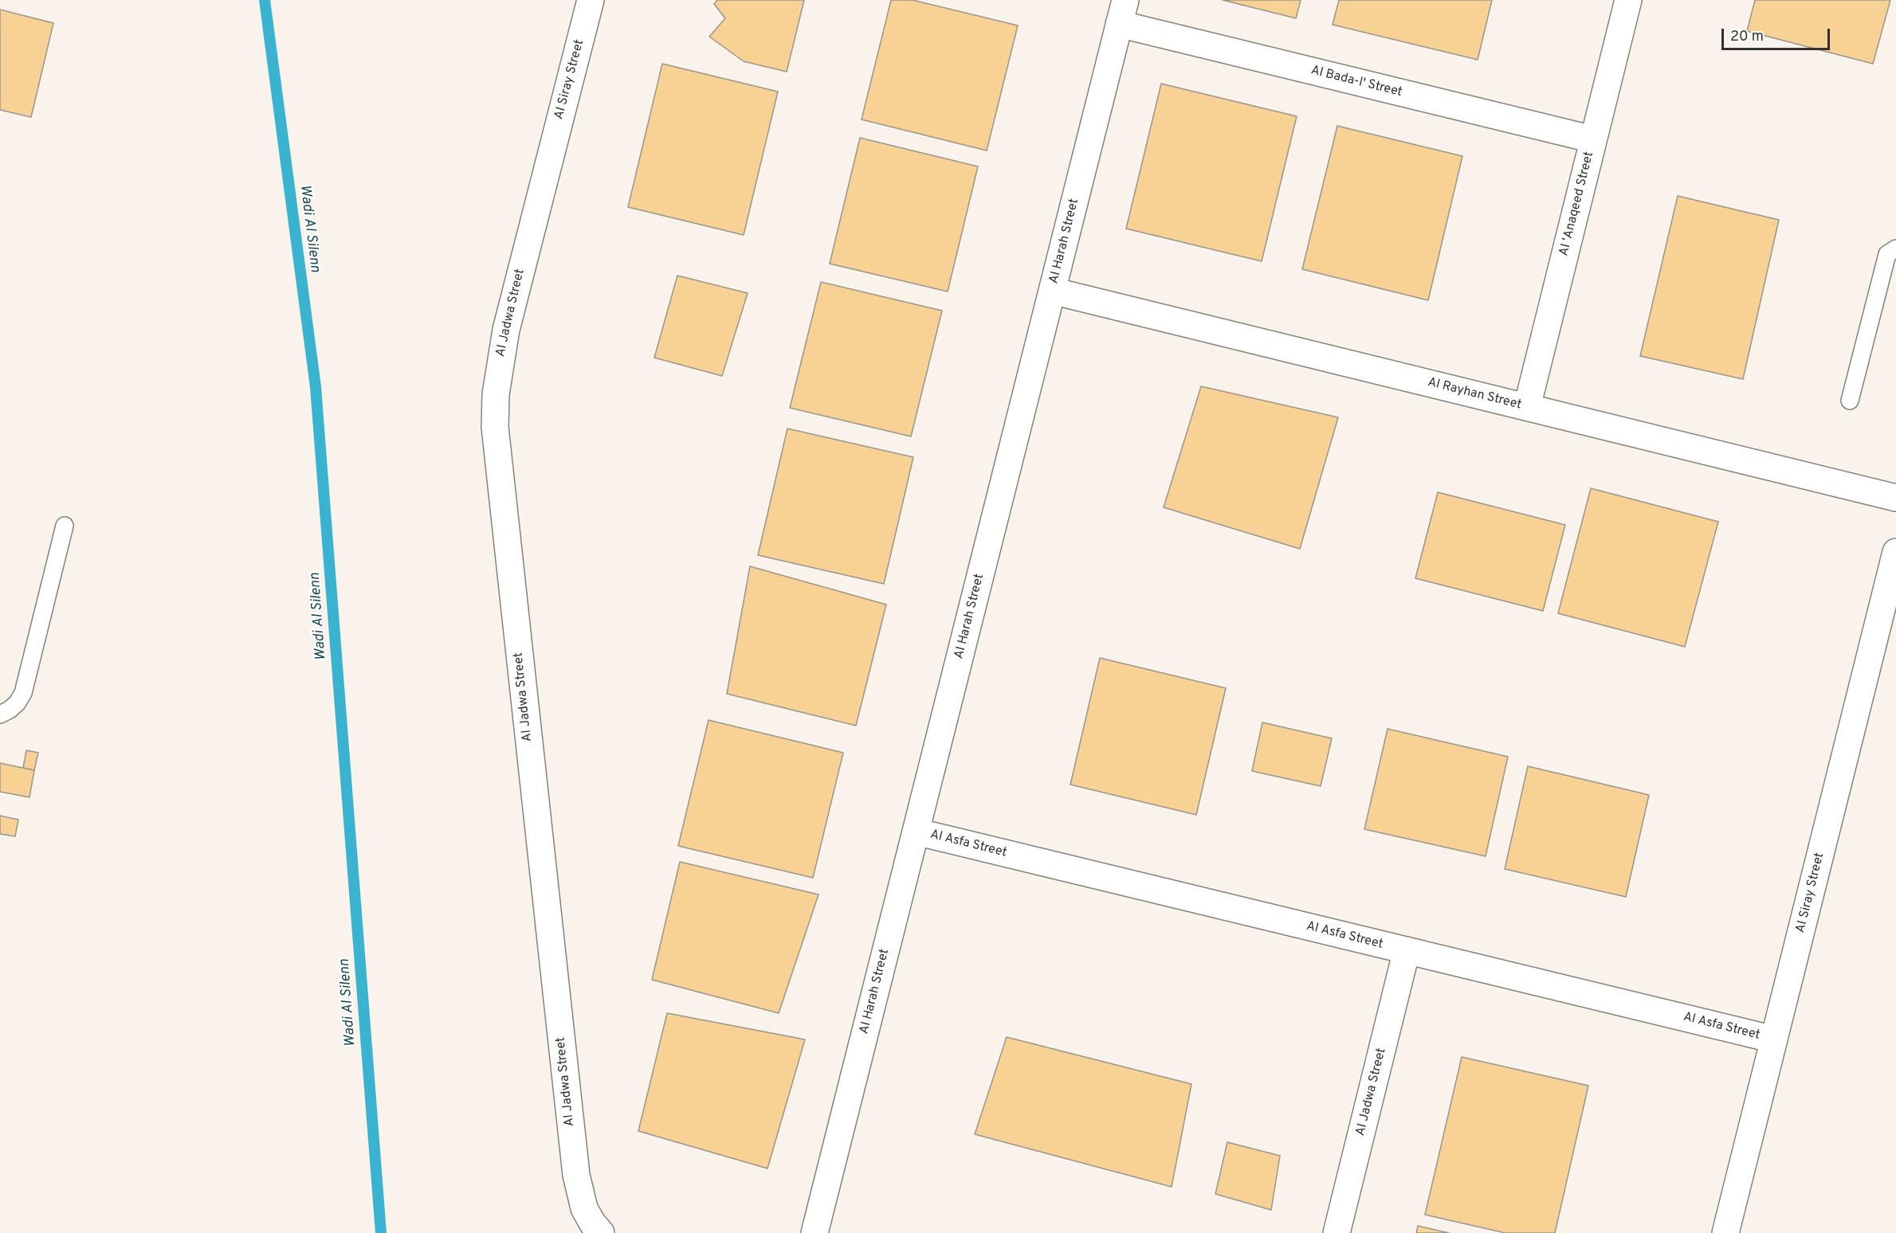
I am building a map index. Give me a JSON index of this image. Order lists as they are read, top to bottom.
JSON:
{
  "streets": {
    "street": [
      "Al Siray Street",
      "Al Bada-I' Street",
      "Al 'Anaqeed Street",
      "Al Harah Street",
      "Al Jadwa Street",
      "Al Rayhan Street",
      "Al Asfa Street"
    ]
  },
  "crossings": [
    ["Al Siray Street", "Al Jadwa Street"],
    ["Al Siray Street", "Al Asfa Street"],
    ["Al Bada-I' Street", "Al 'Anaqeed Street"],
    ["Al Bada-I' Street", "Al Harah Street"],
    ["Al 'Anaqeed Street", "Al Rayhan Street"],
    ["Al Harah Street", "Al Rayhan Street"],
    ["Al Harah Street", "Al Asfa Street"],
    ["Al Jadwa Street", "Al Asfa Street"]
  ],
  "water": ["Wadi Al Silenn"],
  "scale_bar": "20 m"
}
